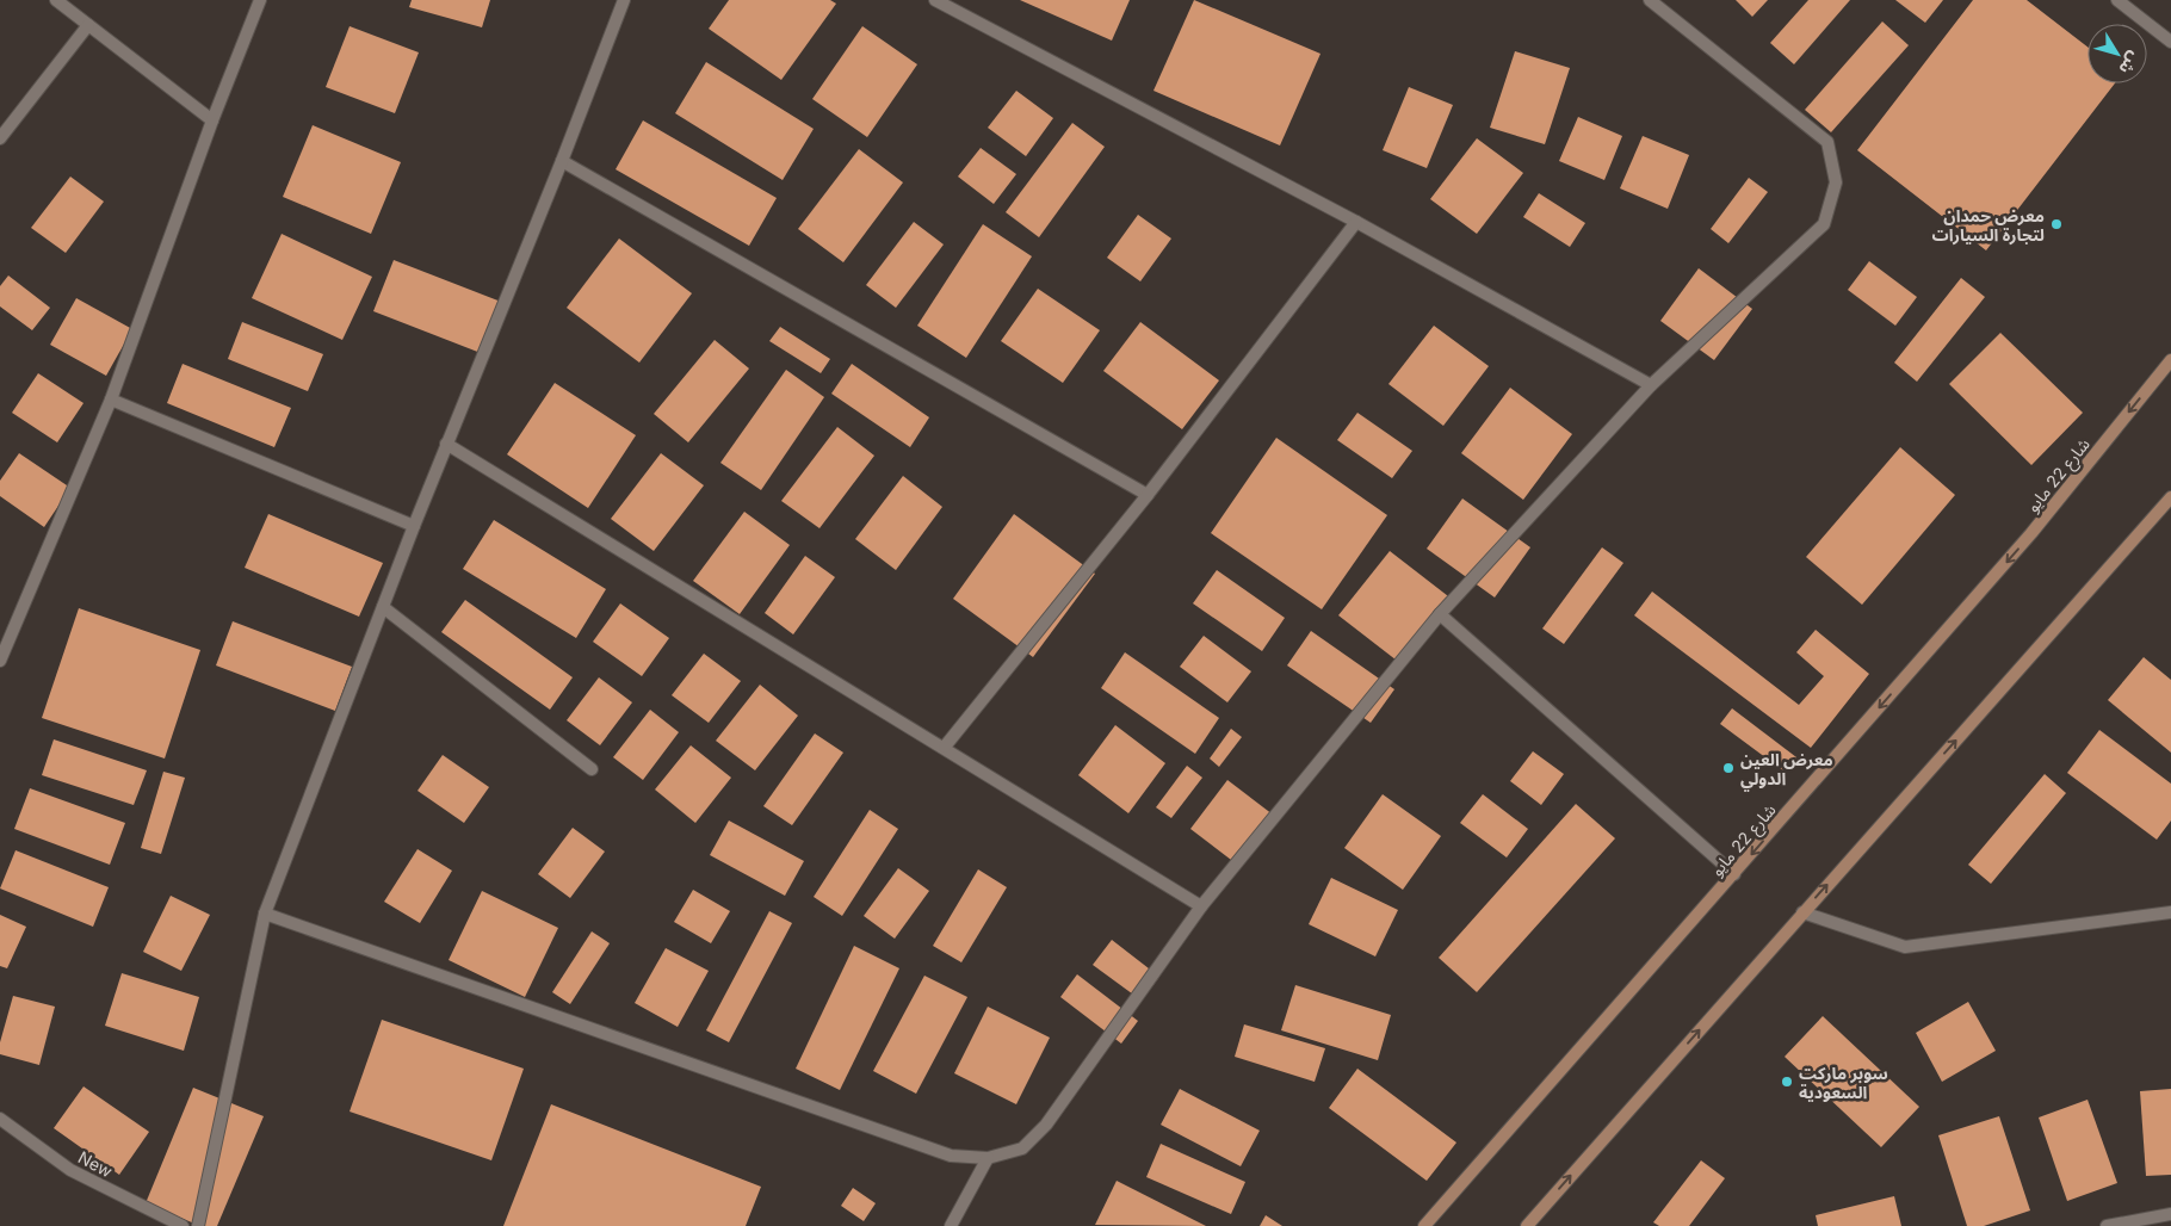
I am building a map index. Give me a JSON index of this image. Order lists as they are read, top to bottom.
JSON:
{
  "streets": {
    "main road": ["شارع 22 مايو"],
    "street": ["New"]
  },
  "places": ["معرض حمدان لتجارة السيارات", "معرض العين الدولي", "سوبر ماركت السعودية"],
  "north": "bottom right"
}
